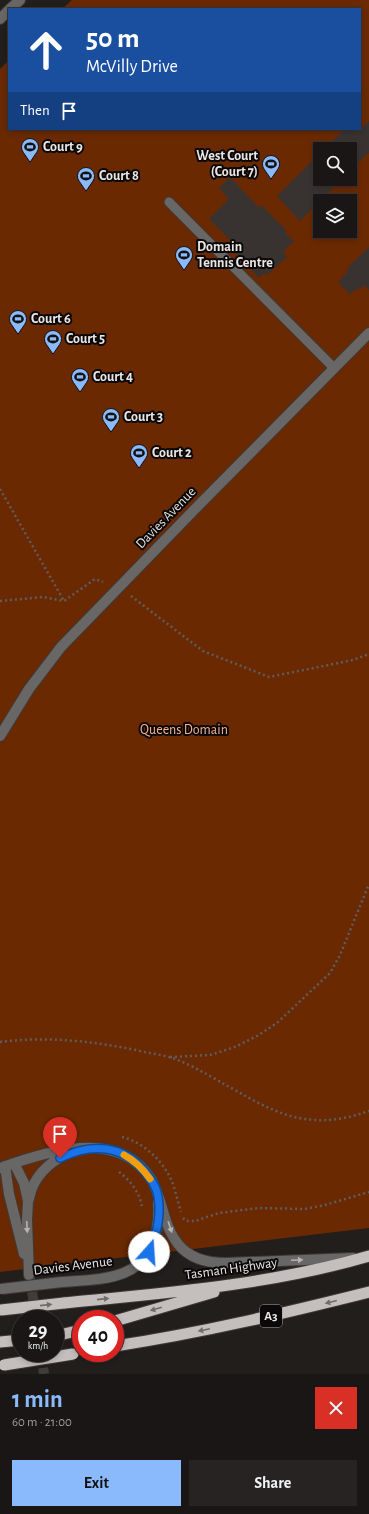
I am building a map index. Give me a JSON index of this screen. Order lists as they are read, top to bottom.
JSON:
{
  "streets": {
    "highway": ["Tasman Highway", "A3"],
    "street": ["Davies Avenue"]
  },
  "crossings": [
    ["Davies Avenue", "Tasman Highway"]
  ],
  "parks": ["Queens Domain"],
  "places": {
    "sports": [
      "Court 9",
      "West Court (Court 7)",
      "Court 8",
      "Domain Tennis Centre",
      "Court 6",
      "Court 5",
      "Court 4",
      "Court 3",
      "Court 2"
    ]
  },
  "page": {
    "turn": ["50 m", "McVilly Drive"],
    "then": "Then",
    "speed": "29 km/h",
    "limit": "40",
    "heading": ["1 min", "60 m · 21:00"],
    "buttons": ["Exit", "Share"]
  }
}
